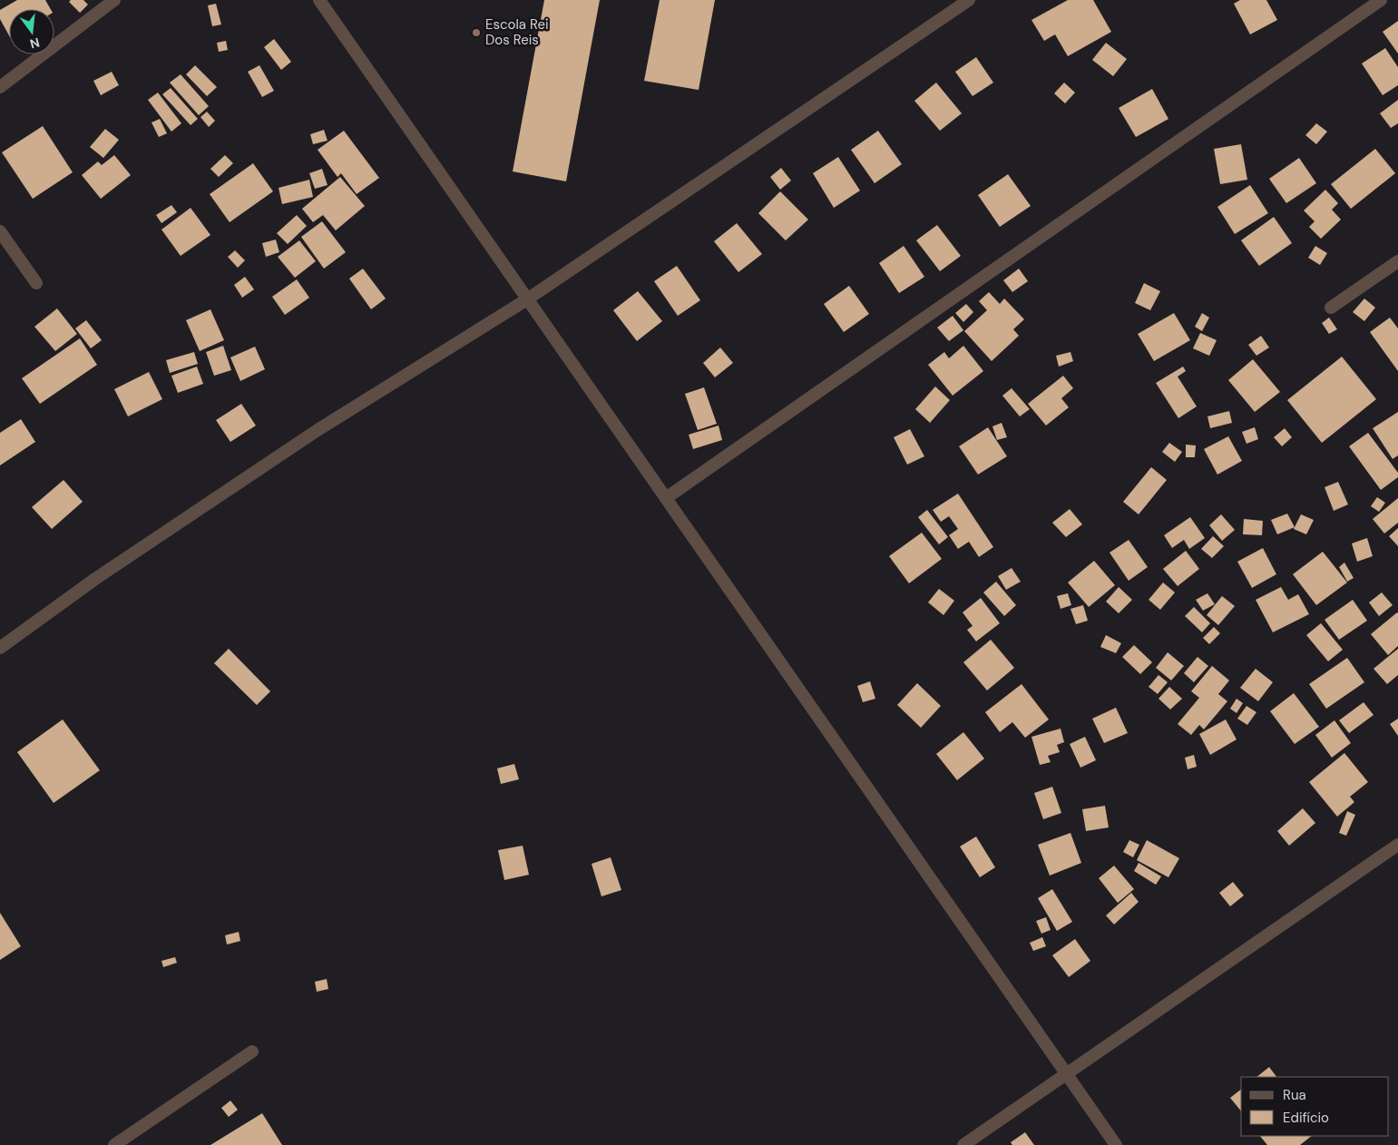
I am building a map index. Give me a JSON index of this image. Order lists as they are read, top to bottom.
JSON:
{
  "places": ["Escola Rei Dos Reis"],
  "legend": ["Rua", "Edifício"],
  "north": "bottom"
}
